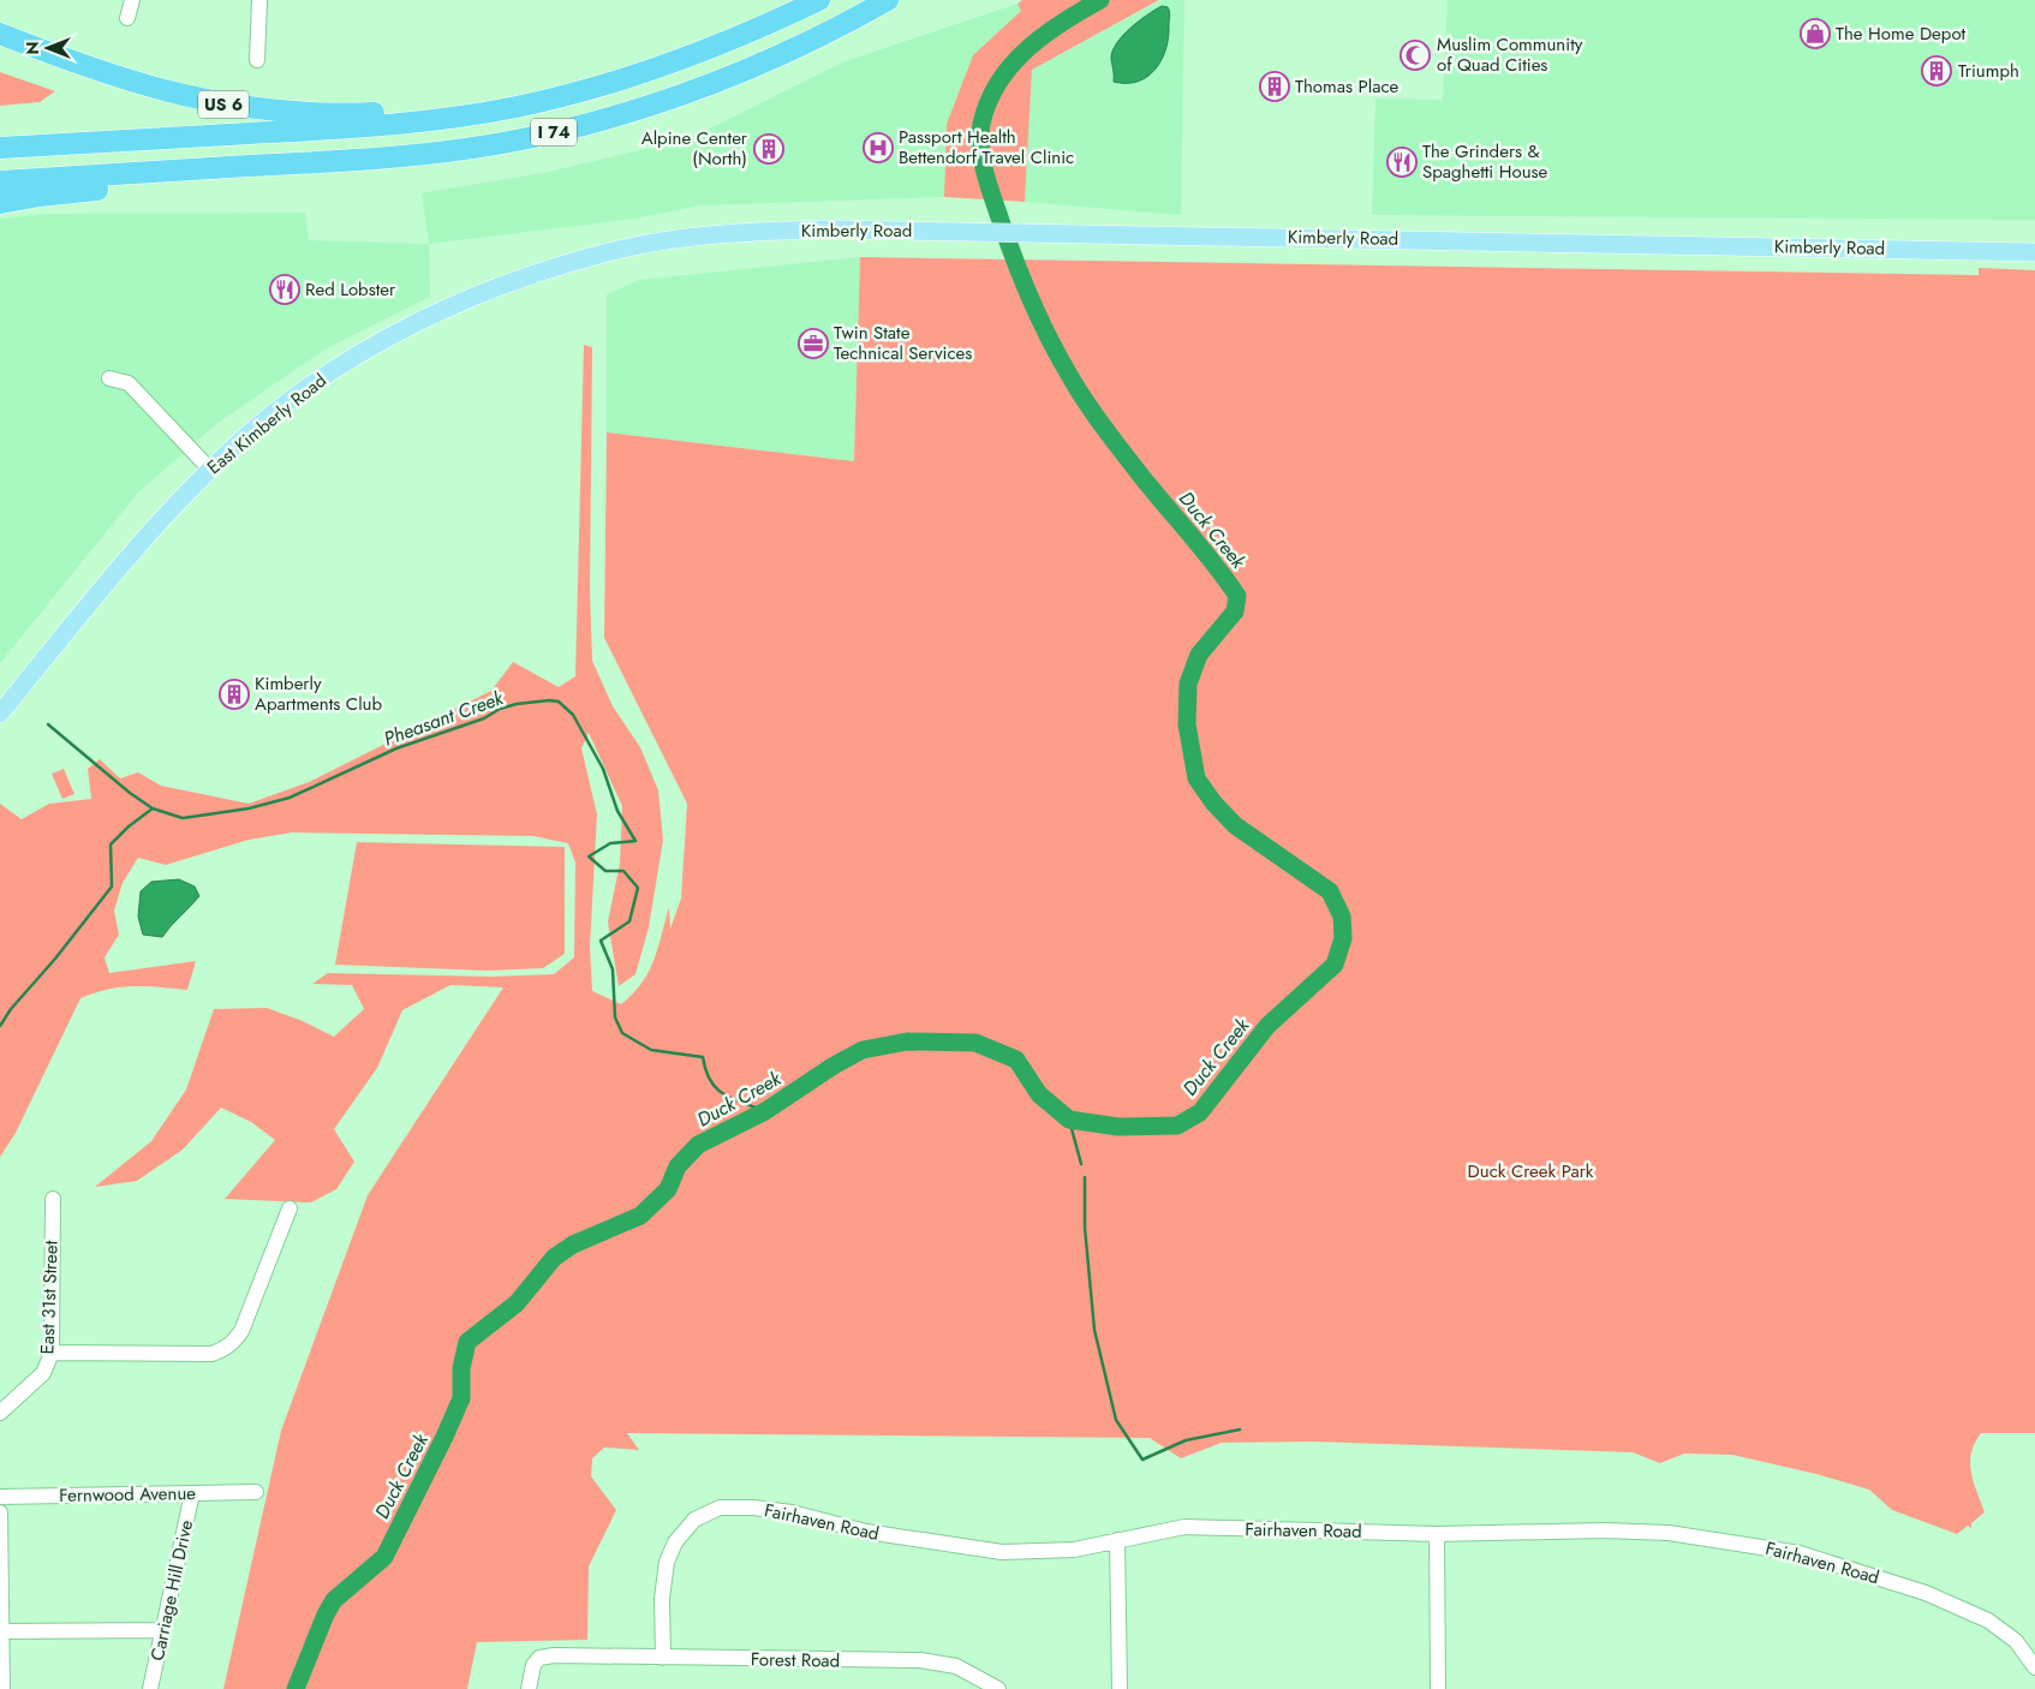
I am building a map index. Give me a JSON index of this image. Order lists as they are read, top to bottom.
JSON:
{
  "streets": {
    "highway": ["US 6", "I 74"],
    "main road": ["Kimberly Road", "East Kimberly Road"],
    "street": [
      "East 31st Street",
      "Fernwood Avenue",
      "Fairhaven Road",
      "Carriage Hill Drive",
      "Forest Road"
    ]
  },
  "crossings": [
    ["US 6", "I 74"],
    ["Kimberly Road", "East Kimberly Road"],
    ["Fernwood Avenue", "Carriage Hill Drive"],
    ["Fairhaven Road", "Forest Road"]
  ],
  "water": ["Duck Creek", "Pheasant Creek"],
  "parks": ["Duck Creek Park"],
  "places": {
    "shop": ["The Home Depot"],
    "mosque": ["Muslim Community of Quad Cities"],
    "building": [
      "Triumph",
      "Thomas Place",
      "Alpine Center (North)",
      "Kimberly Apartments Club"
    ],
    "hospital": ["Passport Health Bettendorf Travel Clinic"],
    "restaurant": ["The Grinders & Spaghetti House", "Red Lobster"],
    "office": ["Twin State Technical Services"]
  },
  "north": "left"
}
